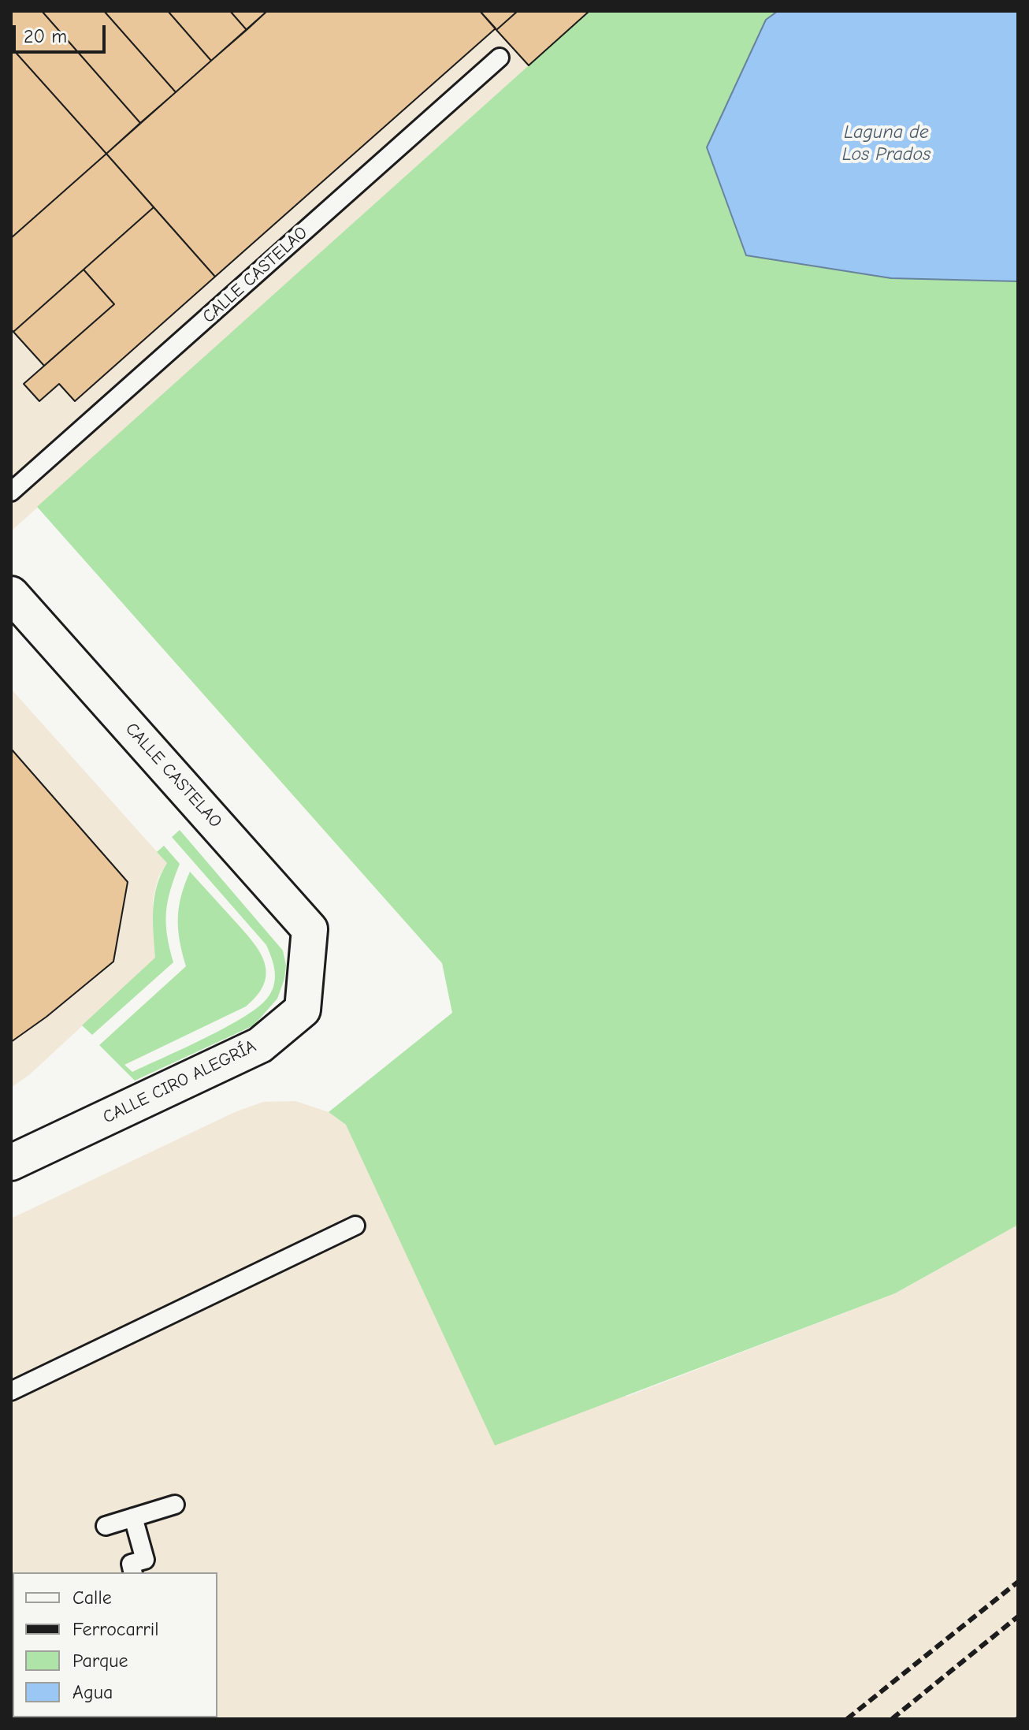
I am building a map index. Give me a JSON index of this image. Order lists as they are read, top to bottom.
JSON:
{
  "streets": {
    "street": ["CALLE CASTELAO", "CALLE CIRO ALEGRÍA"]
  },
  "crossings": [
    ["CALLE CASTELAO", "CALLE CIRO ALEGRÍA"]
  ],
  "water": ["Laguna de Los Prados"],
  "legend": [
    "Calle",
    "Ferrocarril",
    "Parque",
    "Agua"
  ],
  "scale_bar": "20 m"
}
